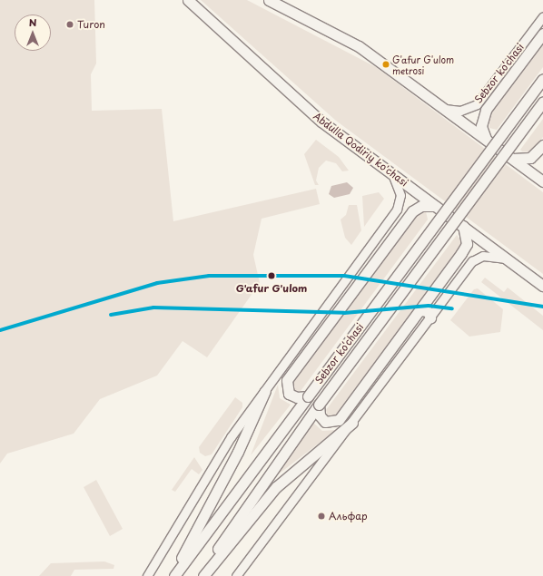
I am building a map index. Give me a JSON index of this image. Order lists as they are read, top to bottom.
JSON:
{
  "streets": {
    "main road": ["Sebzor ko‘chasi", "Abdulla Qodiriy ko'chasi"]
  },
  "places": [
    "Turon",
    "G'afur G'ulom metrosi",
    "G'afur G'ulom",
    "Альфар"
  ],
  "north": "top"
}
